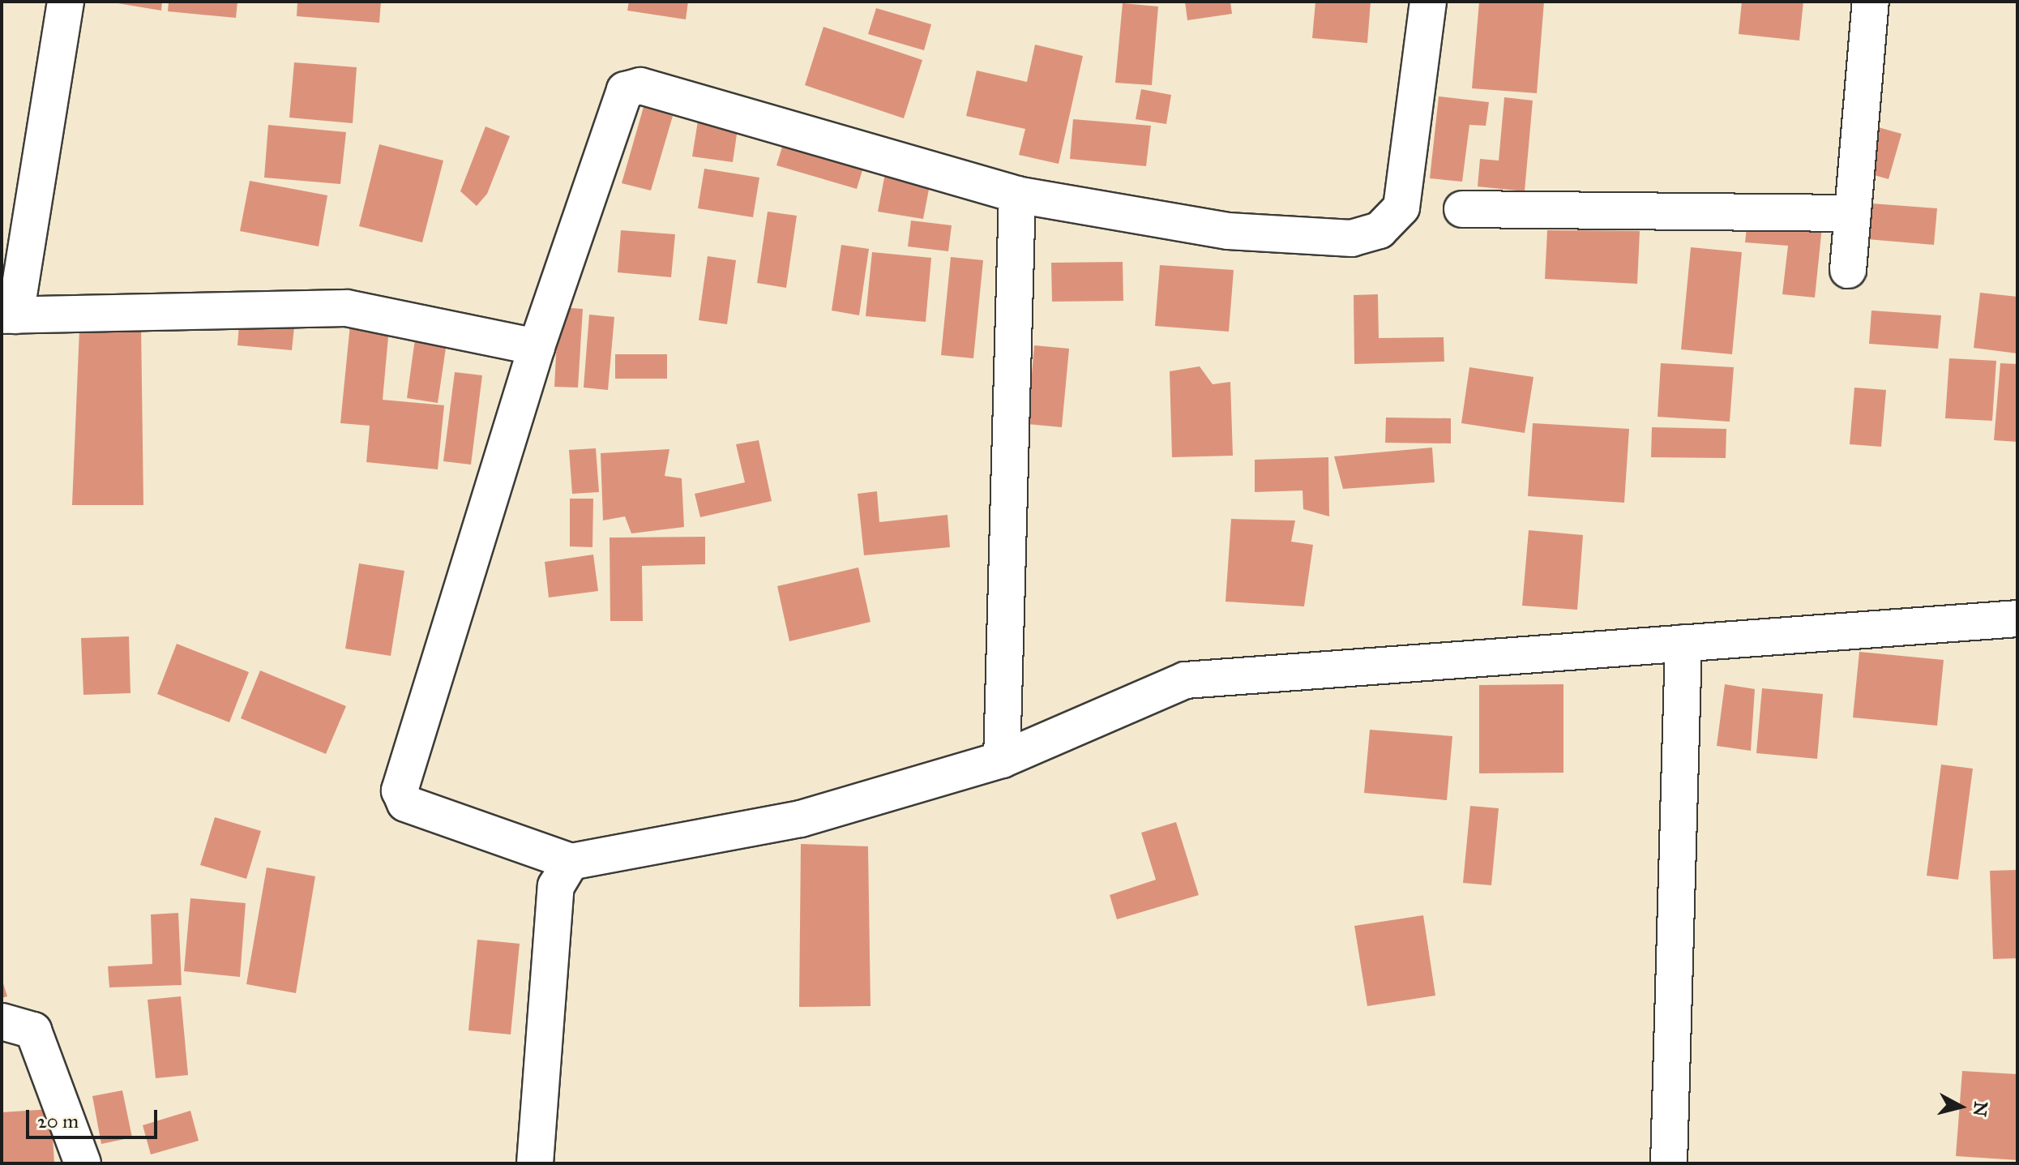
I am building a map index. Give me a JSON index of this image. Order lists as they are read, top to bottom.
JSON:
{
  "scale_bar": "20 m",
  "north": "right"
}
